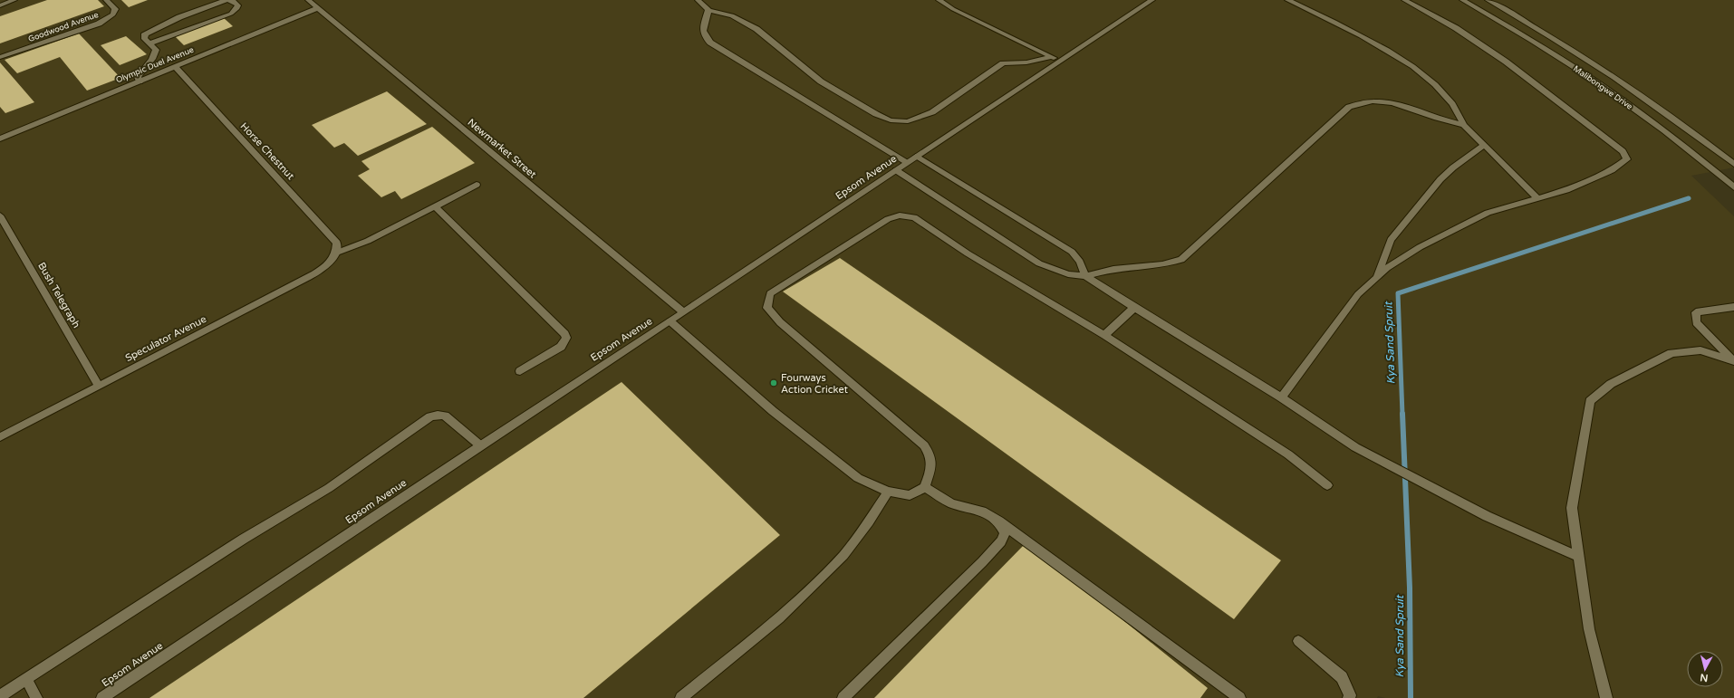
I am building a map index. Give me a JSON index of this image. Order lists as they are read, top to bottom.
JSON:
{
  "streets": {
    "street": [
      "Goodwood Avenue",
      "Olympic Duel Avenue",
      "Malibongwe Drive",
      "Newmarket Street",
      "Horse Chestnut",
      "Epsom Avenue",
      "Bush Telegraph",
      "Speculator Avenue"
    ]
  },
  "crossings": [
    ["Olympic Duel Avenue", "Newmarket Street"],
    ["Olympic Duel Avenue", "Horse Chestnut"],
    ["Newmarket Street", "Epsom Avenue"],
    ["Horse Chestnut", "Speculator Avenue"],
    ["Bush Telegraph", "Speculator Avenue"]
  ],
  "water": ["Kya Sand Spruit"],
  "places": ["Fourways Action Cricket"],
  "north": "bottom"
}
